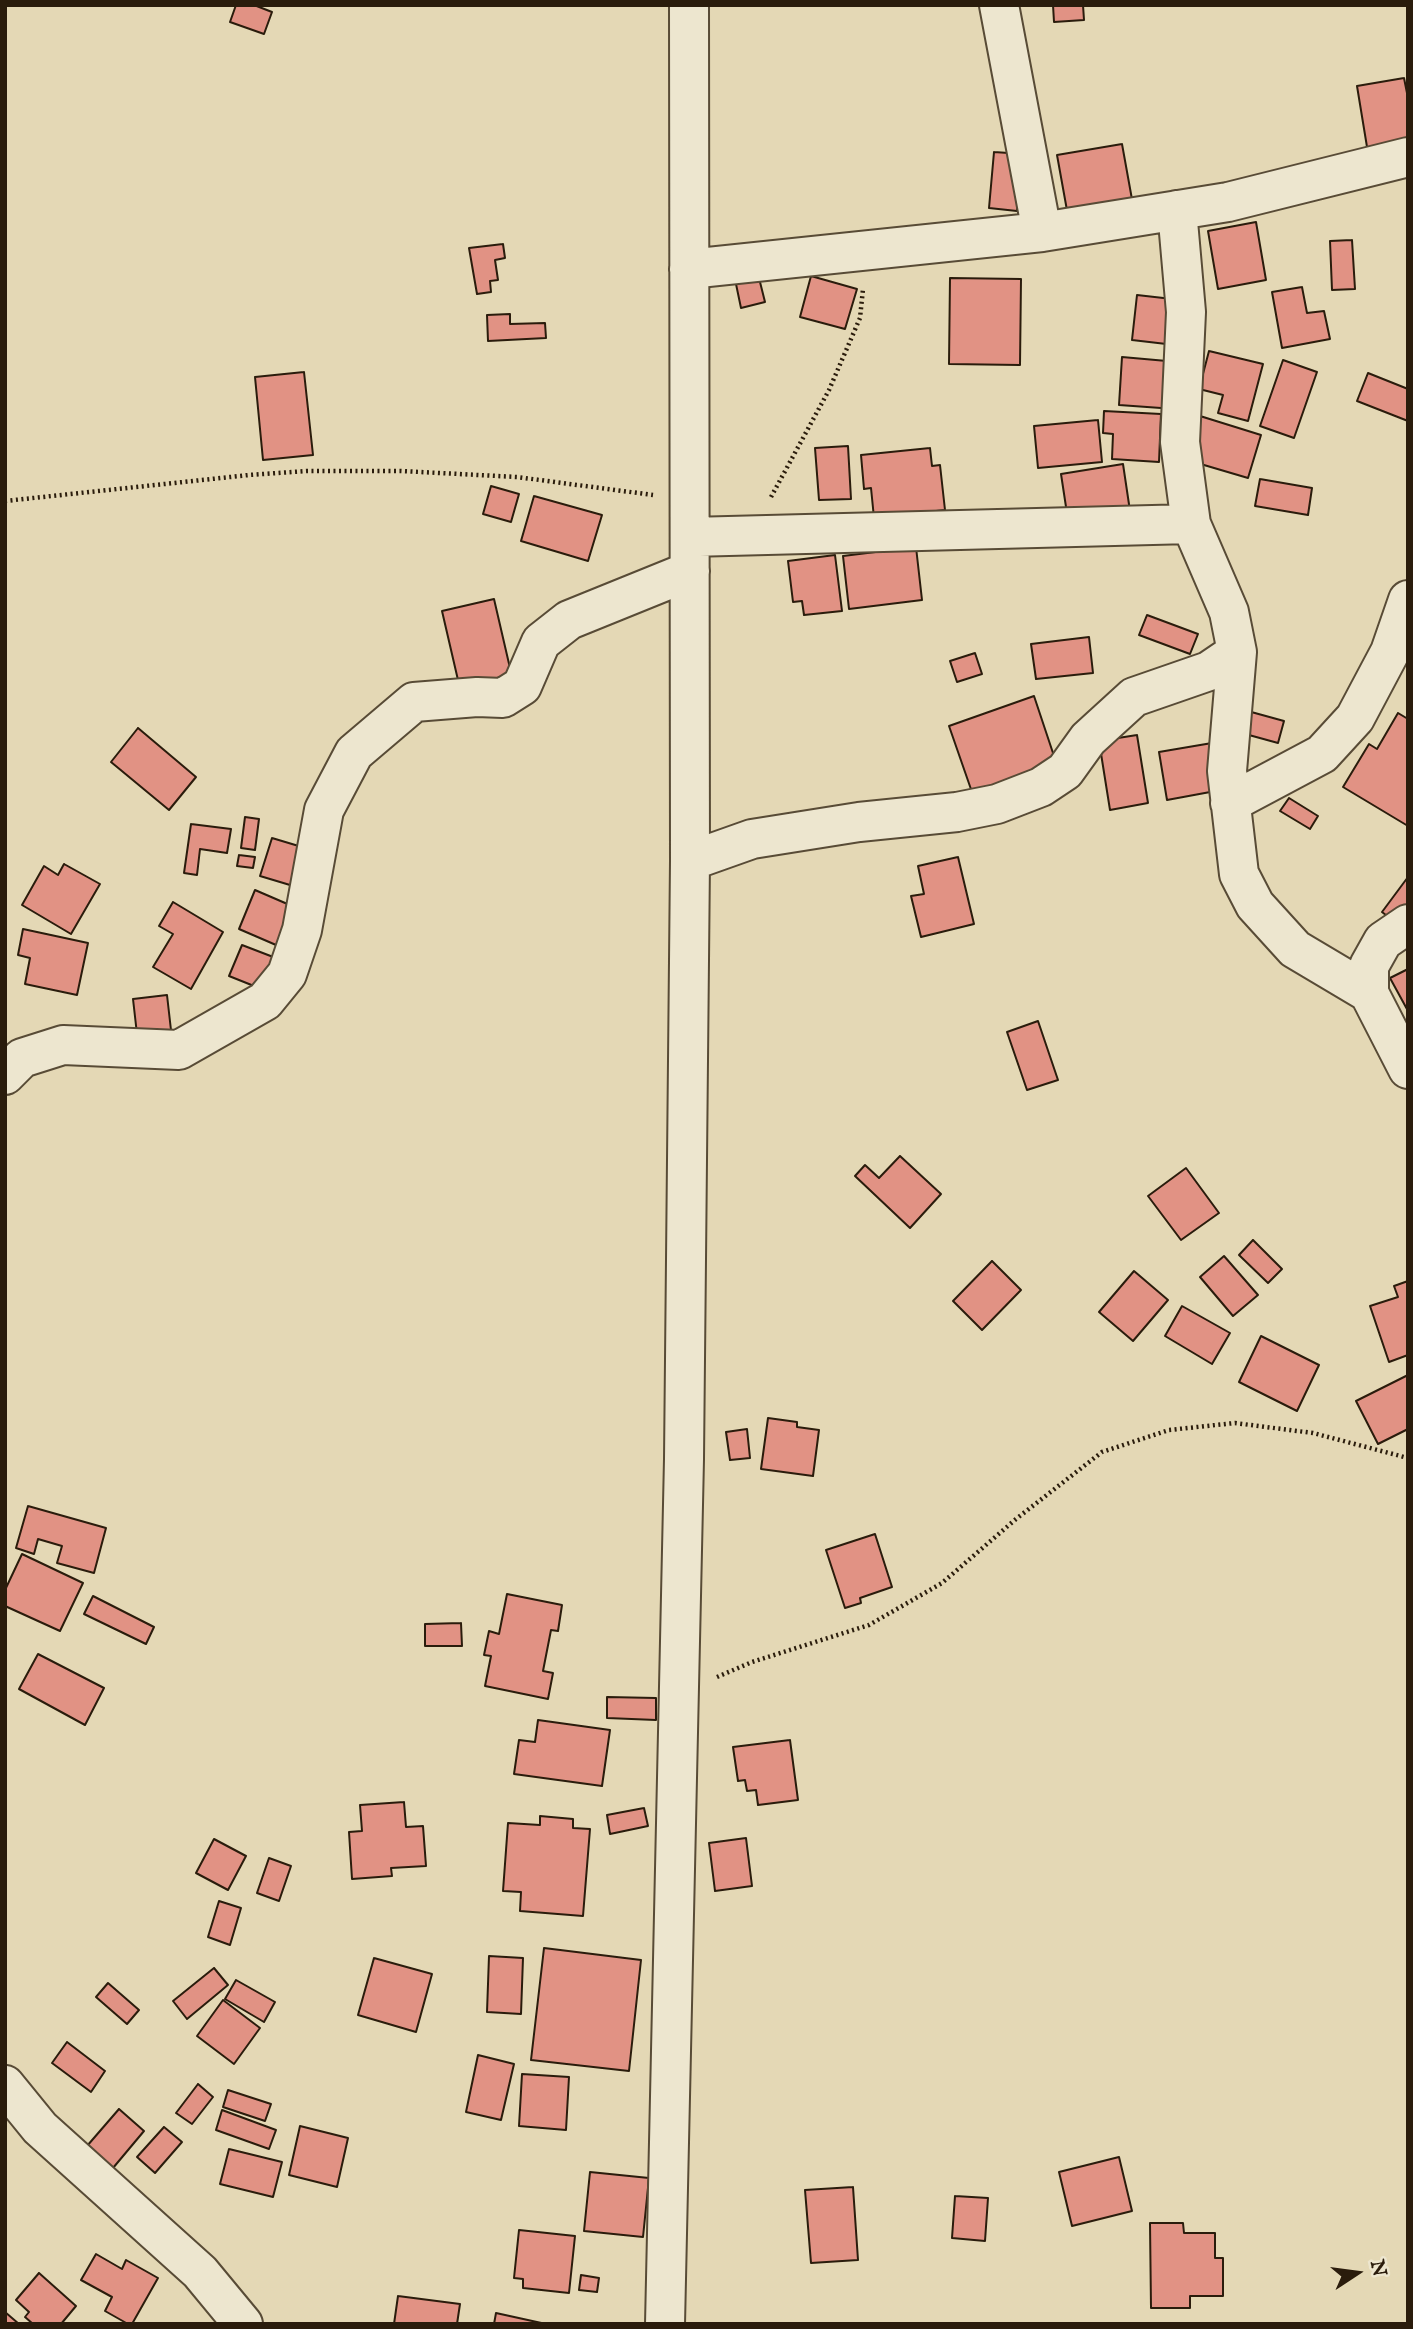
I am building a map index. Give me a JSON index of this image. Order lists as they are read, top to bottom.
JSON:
{
  "north": "right"
}
